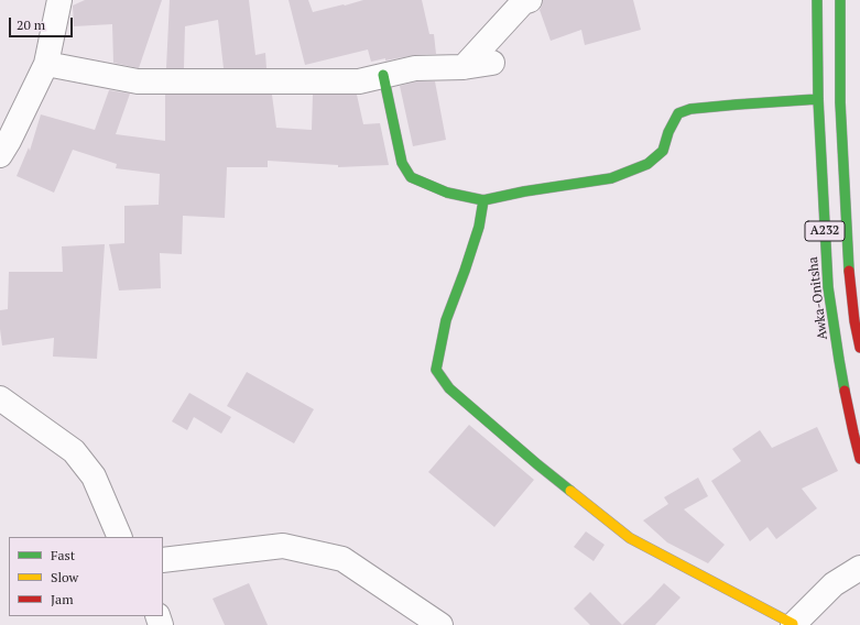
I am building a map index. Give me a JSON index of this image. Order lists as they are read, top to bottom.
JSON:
{
  "streets": {
    "street": ["A232", "Awka-Onitsha"]
  },
  "legend": ["Fast", "Slow", "Jam"],
  "scale_bar": "20 m"
}
